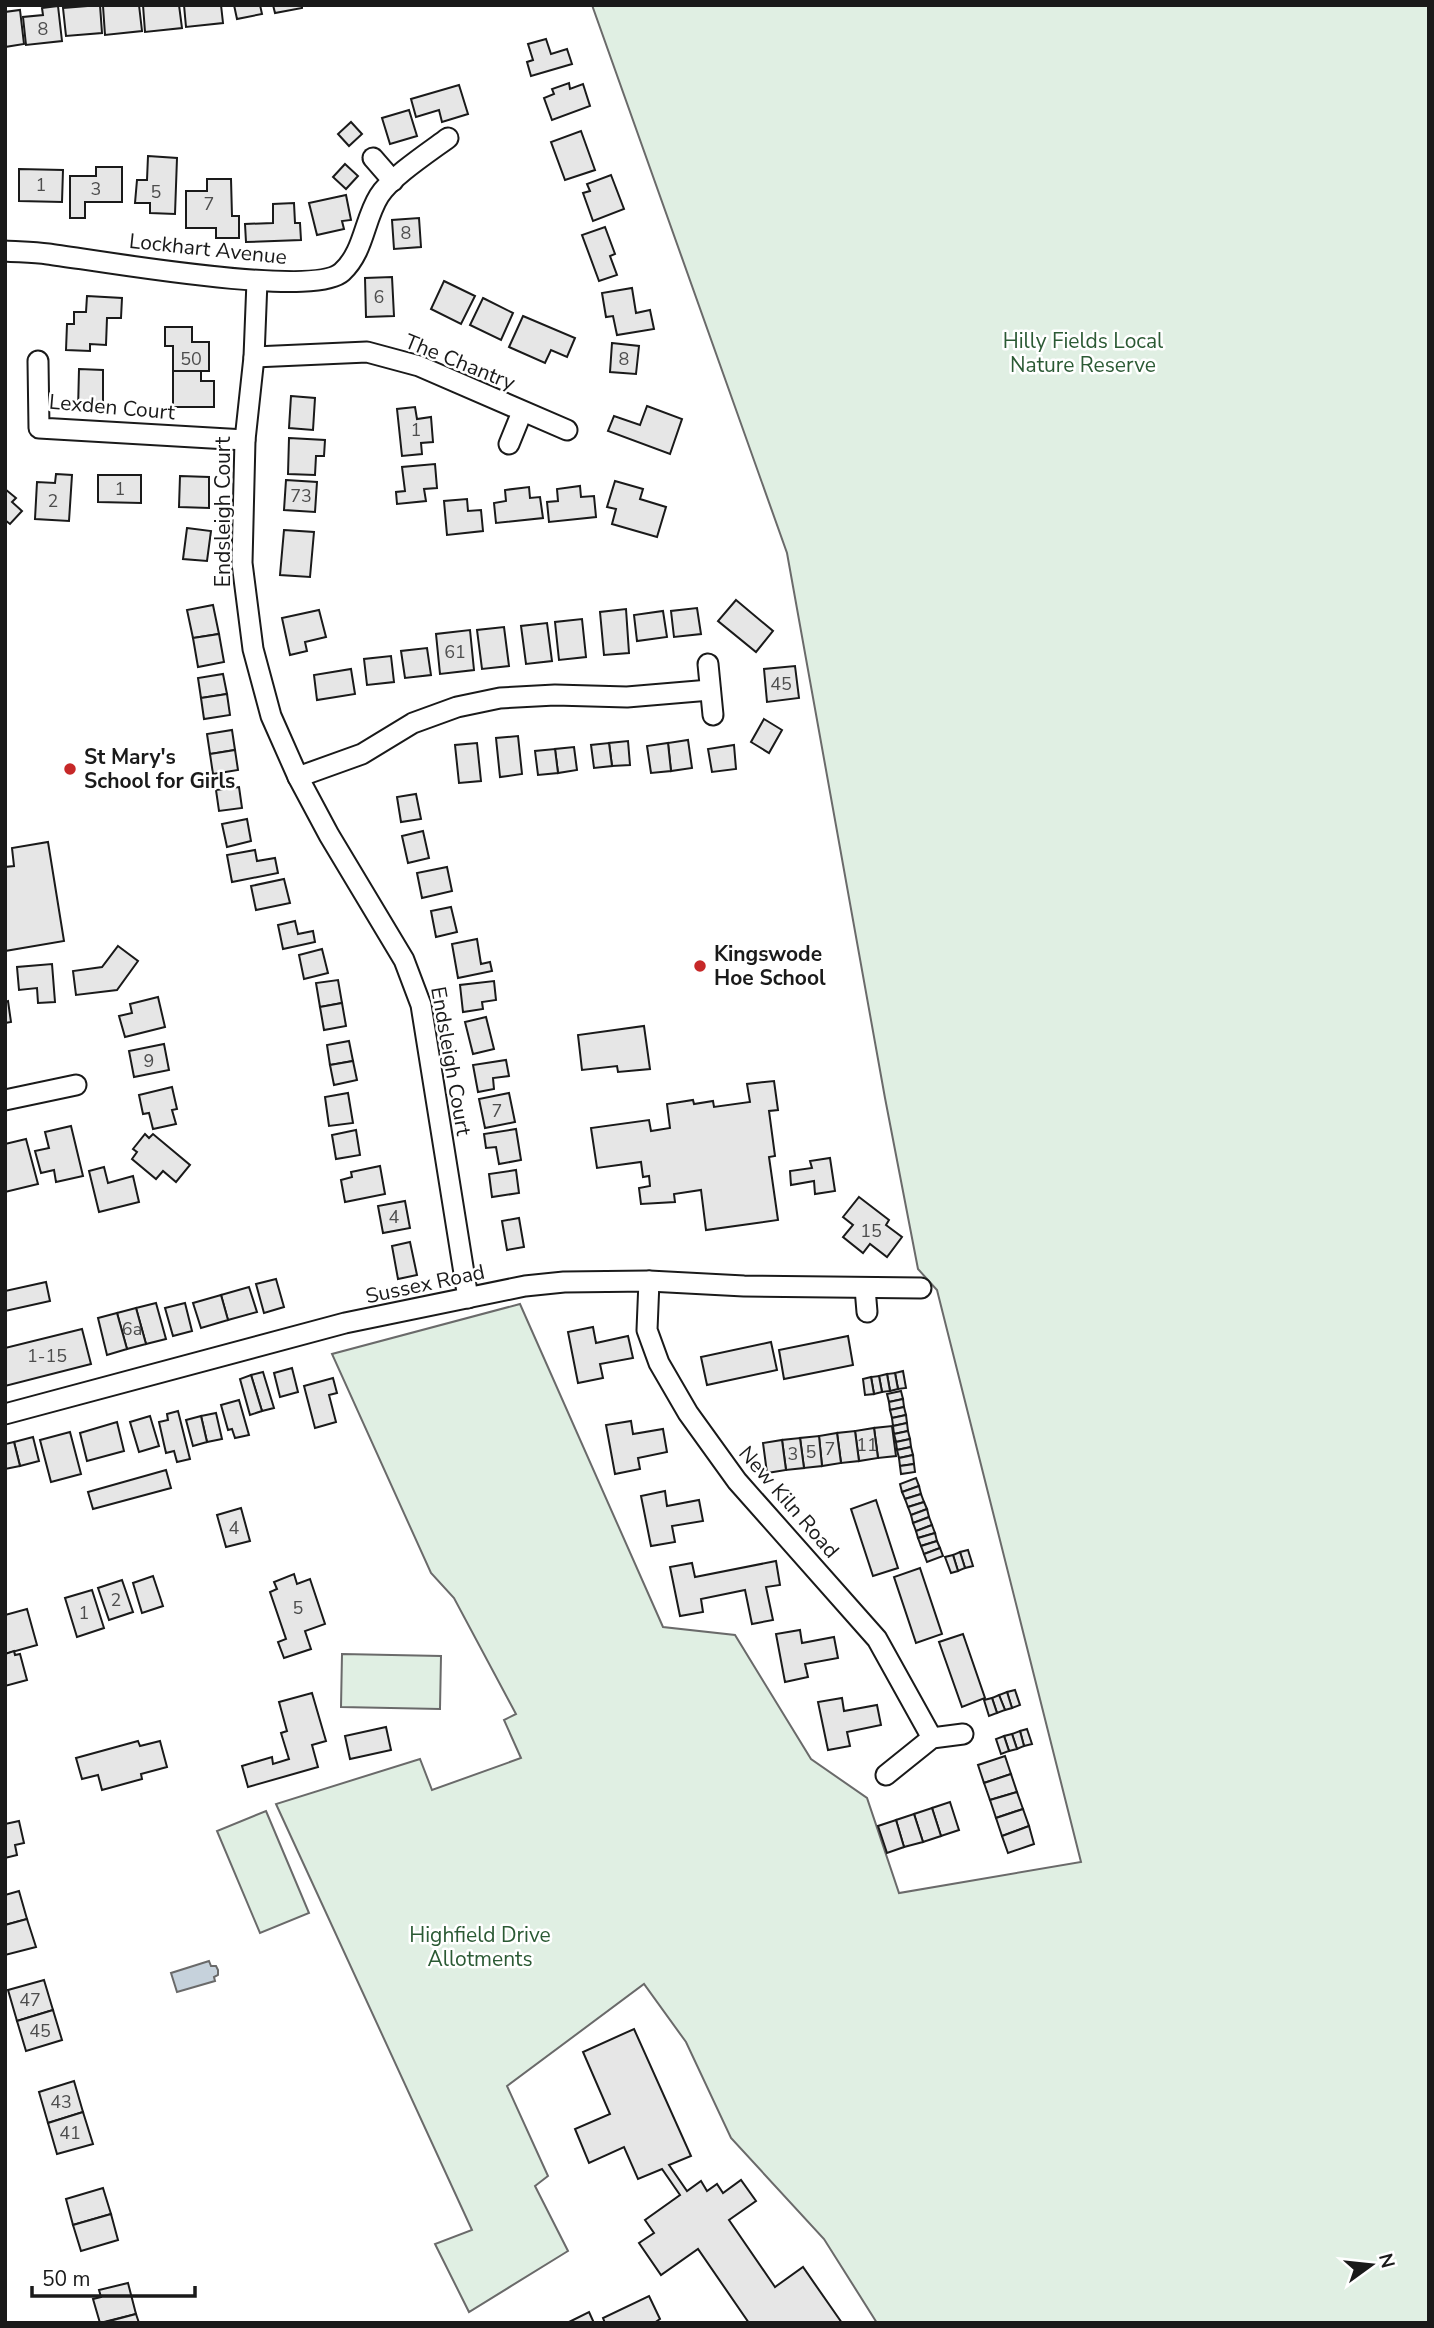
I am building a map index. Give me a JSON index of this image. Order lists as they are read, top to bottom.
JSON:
{
  "streets": {
    "street": [
      "Lockhart Avenue",
      "The Chantry",
      "Lexden Court",
      "Endsleigh Court",
      "Sussex Road",
      "New Kiln Road"
    ]
  },
  "crossings": [
    ["Lockhart Avenue", "Endsleigh Court"],
    ["The Chantry", "Endsleigh Court"],
    ["Lexden Court", "Endsleigh Court"],
    ["Endsleigh Court", "Sussex Road"],
    ["Sussex Road", "New Kiln Road"]
  ],
  "parks": ["Hilly Fields Local Nature Reserve", "Highfield Drive Allotments"],
  "places": ["St Mary's School for Girls", "Kingswode Hoe School"],
  "house_numbers": [
    "8",
    "1",
    "3",
    "5",
    "7",
    "8",
    "6",
    "50",
    "8",
    "1",
    "1",
    "73",
    "2",
    "61",
    "45",
    "9",
    "7",
    "4",
    "15",
    "6a",
    "1-15",
    "11",
    "7",
    "5",
    "3",
    "4",
    "2",
    "5",
    "1",
    "47",
    "45",
    "43",
    "41"
  ],
  "scale_bar": "50 m",
  "north": "right"
}
